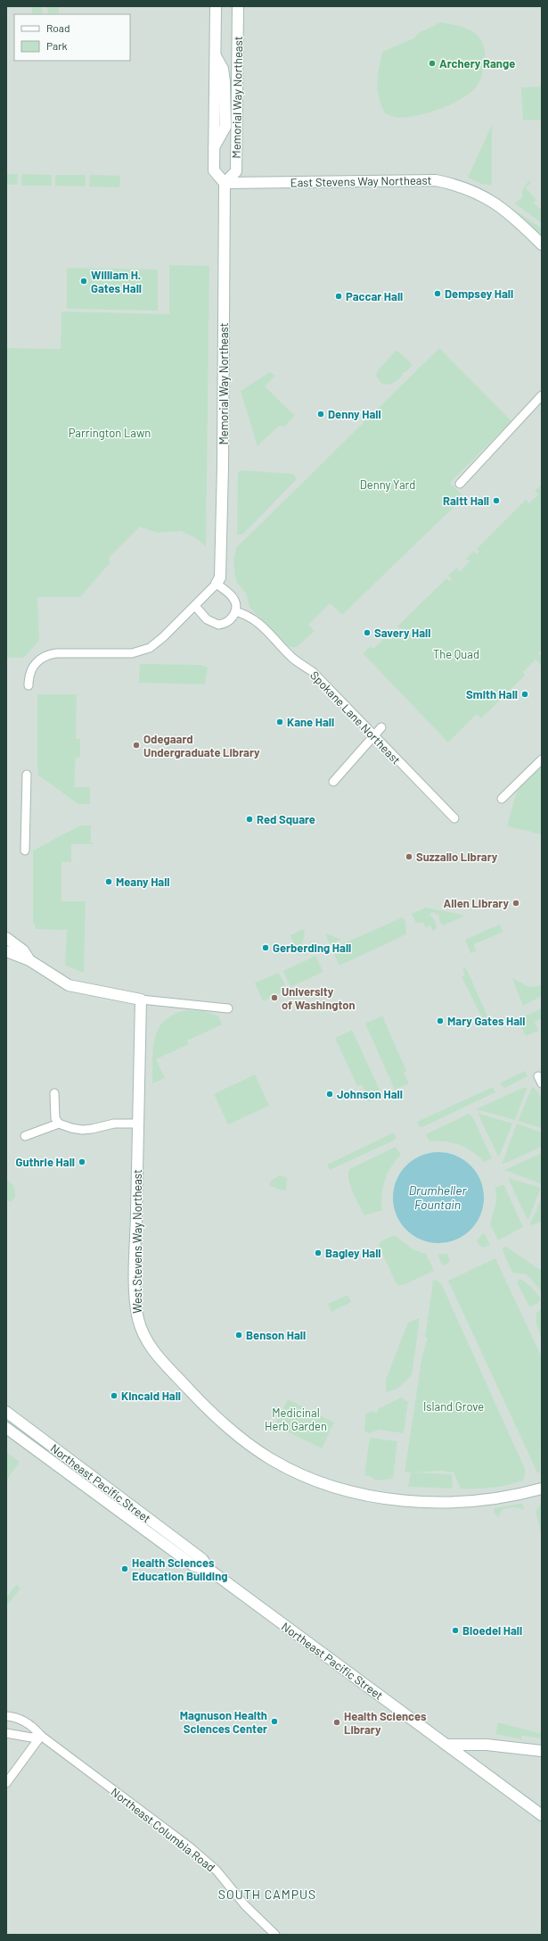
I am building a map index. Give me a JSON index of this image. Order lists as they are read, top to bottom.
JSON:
{
  "streets": {
    "street": [
      "Memorial Way Northeast",
      "East Stevens Way Northeast",
      "Spokane Lane Northeast",
      "West Stevens Way Northeast",
      "Northeast Pacific Street",
      "Northeast Columbia Road"
    ]
  },
  "crossings": [
    ["Memorial Way Northeast", "East Stevens Way Northeast"],
    ["Memorial Way Northeast", "Spokane Lane Northeast"]
  ],
  "districts": ["SOUTH CAMPUS"],
  "water": ["Drumheller Fountain"],
  "parks": [
    "Parrington Lawn",
    "Denny Yard",
    "The Quad",
    "Island Grove",
    "Medicinal Herb Garden"
  ],
  "places": [
    "Archery Range",
    "William H. Gates Hall",
    "Dempsey Hall",
    "Paccar Hall",
    "Denny Hall",
    "Raitt Hall",
    "Savery Hall",
    "Smith Hall",
    "Kane Hall",
    "Odegaard Undergraduate Library",
    "Red Square",
    "Suzzallo Library",
    "Meany Hall",
    "Allen Library",
    "Gerberding Hall",
    "University of Washington",
    "Mary Gates Hall",
    "Johnson Hall",
    "Guthrie Hall",
    "Bagley Hall",
    "Benson Hall",
    "Kincaid Hall",
    "Health Sciences Education Building",
    "Bloedel Hall",
    "Magnuson Health Sciences Center",
    "Health Sciences Library"
  ],
  "legend": ["Road", "Park"]
}
